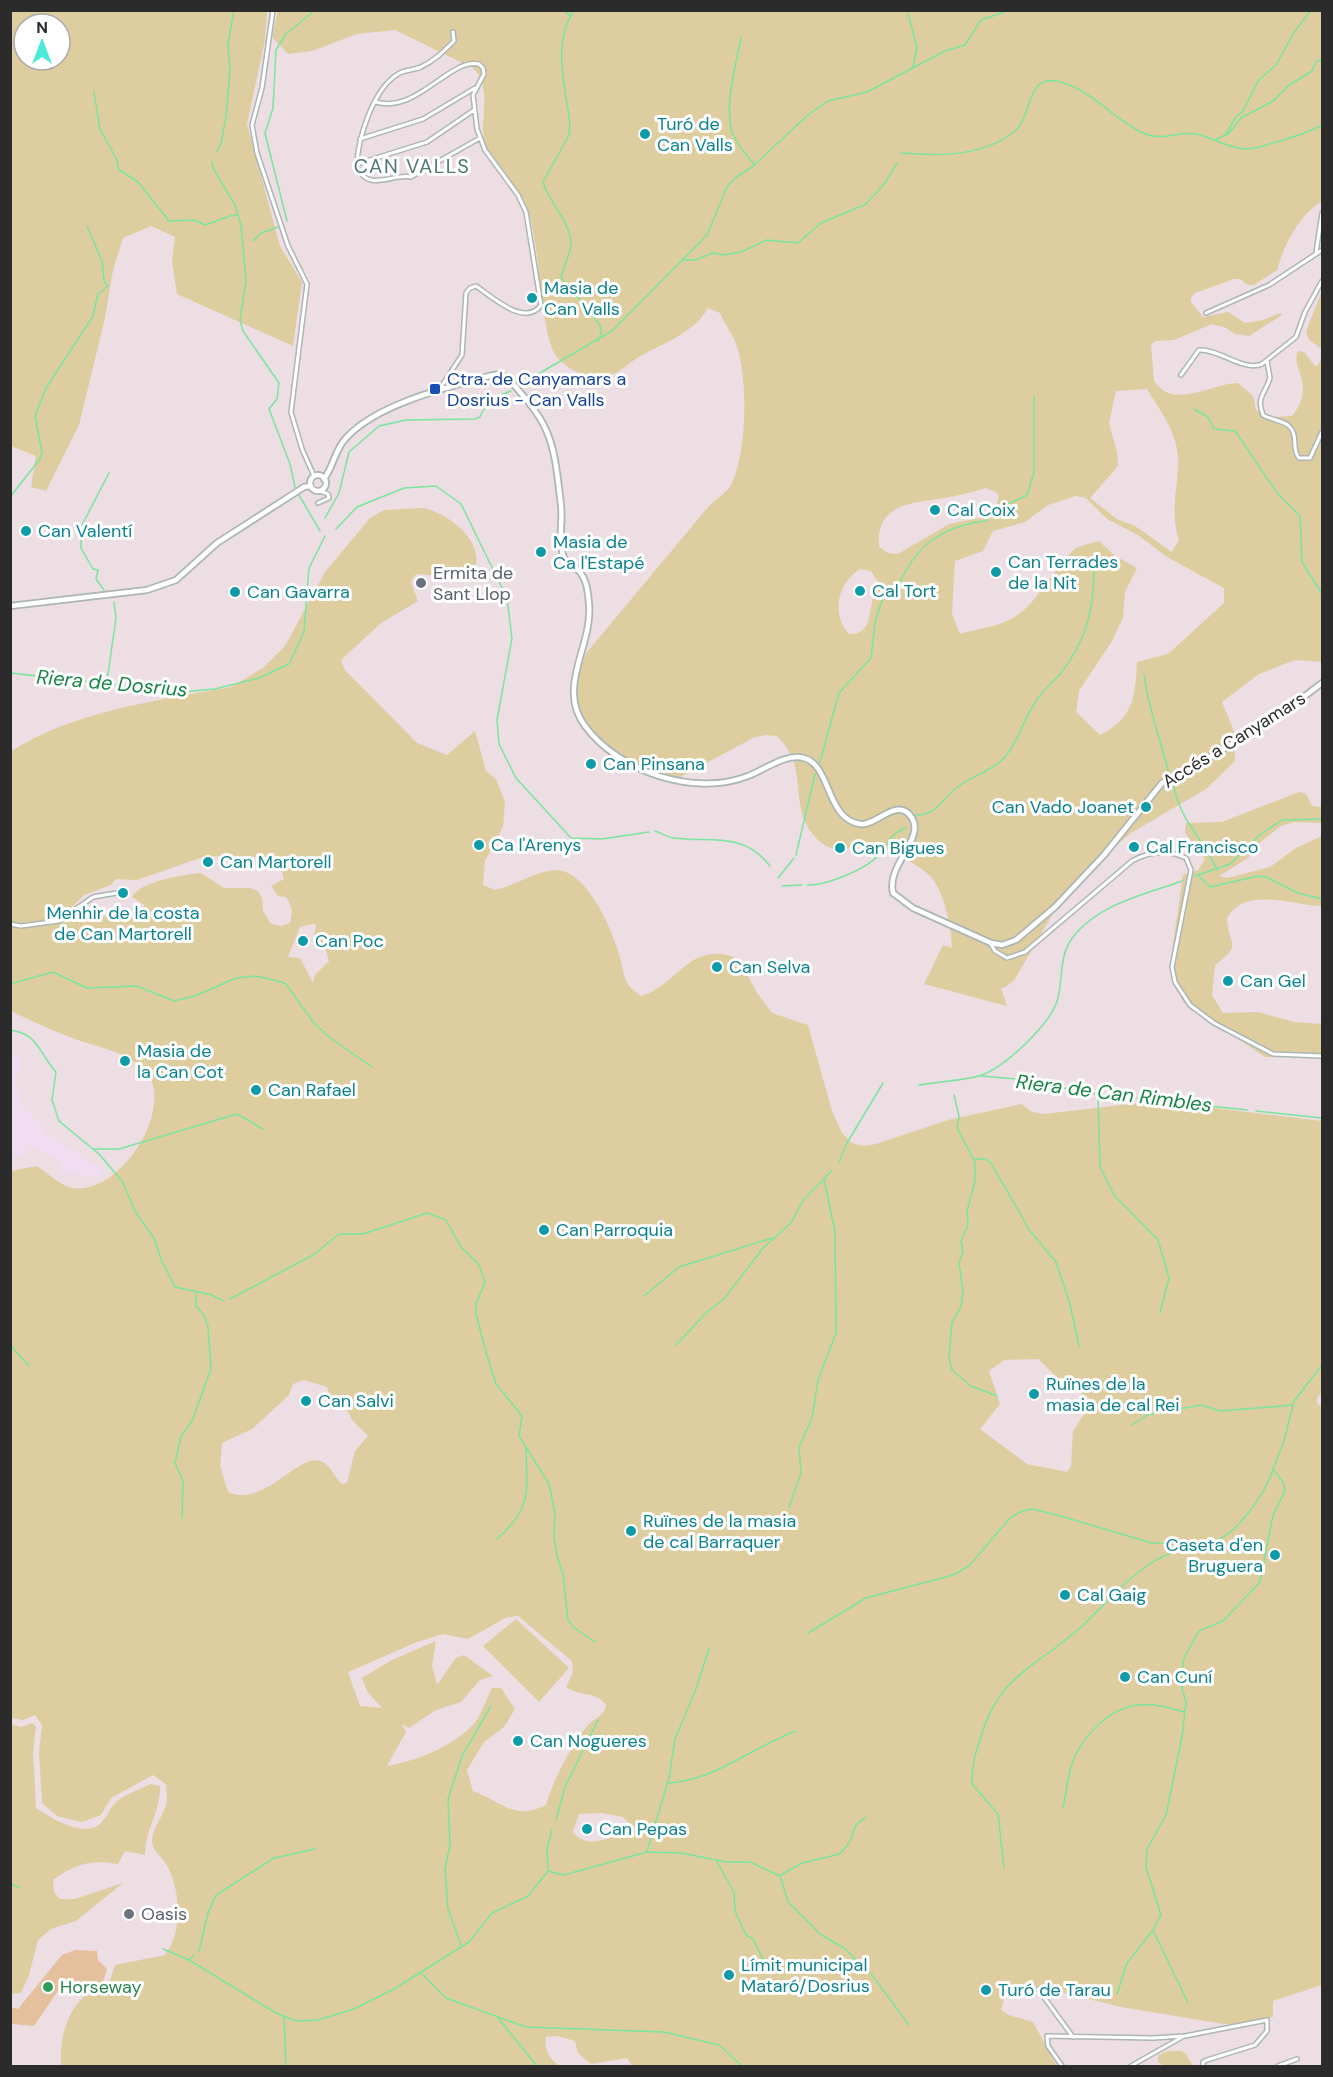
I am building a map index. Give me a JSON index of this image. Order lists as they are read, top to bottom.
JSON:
{
  "streets": {
    "street": ["Accés a Canyamars"]
  },
  "districts": ["CAN VALLS"],
  "water": ["Riera de Dosrius", "Riera de Can Rimbles"],
  "places": {
    "other": [
      "Turó de Can Valls",
      "Masia de Can Valls",
      "Cal Coix",
      "Can Valentí",
      "Masia de Ca l'Estapé",
      "Can Terrades de la Nit",
      "Ermita de Sant Llop",
      "Cal Tort",
      "Can Gavarra",
      "Can Pinsana",
      "Can Vado Joanet",
      "Ca l'Arenys",
      "Cal Francisco",
      "Can Bigues",
      "Can Martorell",
      "Menhir de la costa de Can Martorell",
      "Can Poc",
      "Can Selva",
      "Can Gel",
      "Masia de la Can Cot",
      "Can Rafael",
      "Can Parroquia",
      "Ruïnes de la masia de cal Rei",
      "Can Salvi",
      "Ruïnes de la masia de cal Barraquer",
      "Caseta d'en Bruguera",
      "Cal Gaig",
      "Can Cuní",
      "Can Nogueres",
      "Can Pepas",
      "Oasis",
      "Límit municipal Mataró/Dosrius",
      "Horseway",
      "Turó de Tarau"
    ],
    "transit": ["Ctra. de Canyamars a Dosrius - Can Valls"]
  },
  "north": "top"
}
